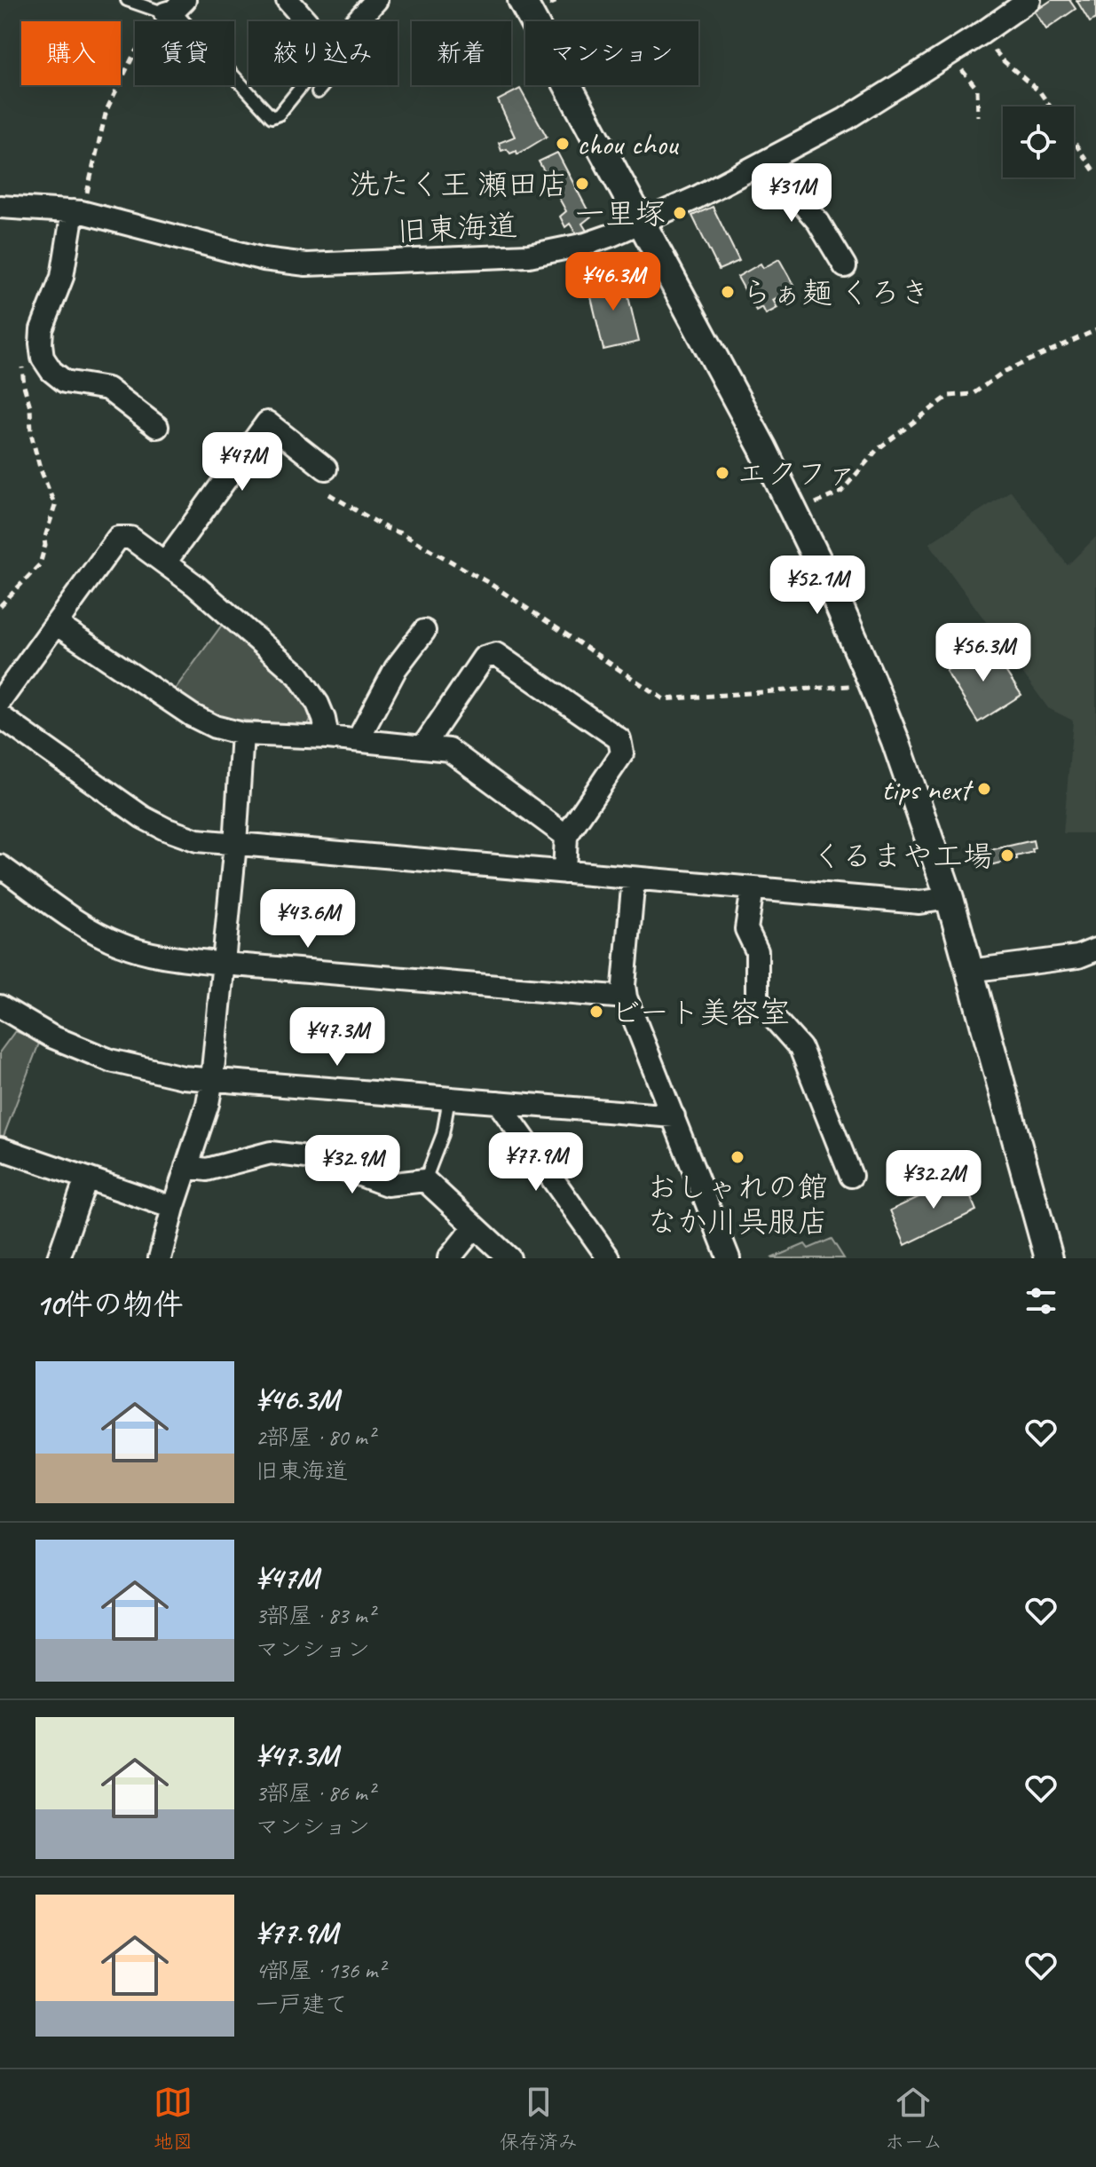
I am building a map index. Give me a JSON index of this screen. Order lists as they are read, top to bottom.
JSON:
{
  "streets": {
    "street": ["旧東海道"]
  },
  "places": [
    "chou chou",
    "洗たく王 瀬田店",
    "一里塚",
    "らぁ麺 くろき",
    "エクファ",
    "tips next",
    "くるまや工場",
    "ビート美容室",
    "おしゃれの館 なか川呉服店"
  ],
  "page": {
    "chip": [
      "購入",
      "賃貸",
      "絞り込み",
      "新着",
      "マンション"
    ],
    "price": [
      "¥31M",
      "¥46.3M",
      "¥47M",
      "¥52.1M",
      "¥56.3M",
      "¥43.6M",
      "¥47.3M",
      "¥77.9M",
      "¥32.9M",
      "¥32.2M"
    ],
    "heading": "10件の物件",
    "list": [
      {
        "name": "¥46.3M",
        "note": "2部屋 · 80 m² · 旧東海道"
      },
      {
        "name": "¥47M",
        "note": "3部屋 · 83 m² · マンション"
      },
      {
        "name": "¥47.3M",
        "note": "3部屋 · 86 m² · マンション"
      },
      {
        "name": "¥77.9M",
        "note": "4部屋 · 136 m² · 一戸建て"
      }
    ],
    "tabs": ["地図", "保存済み", "ホーム"]
  }
}
